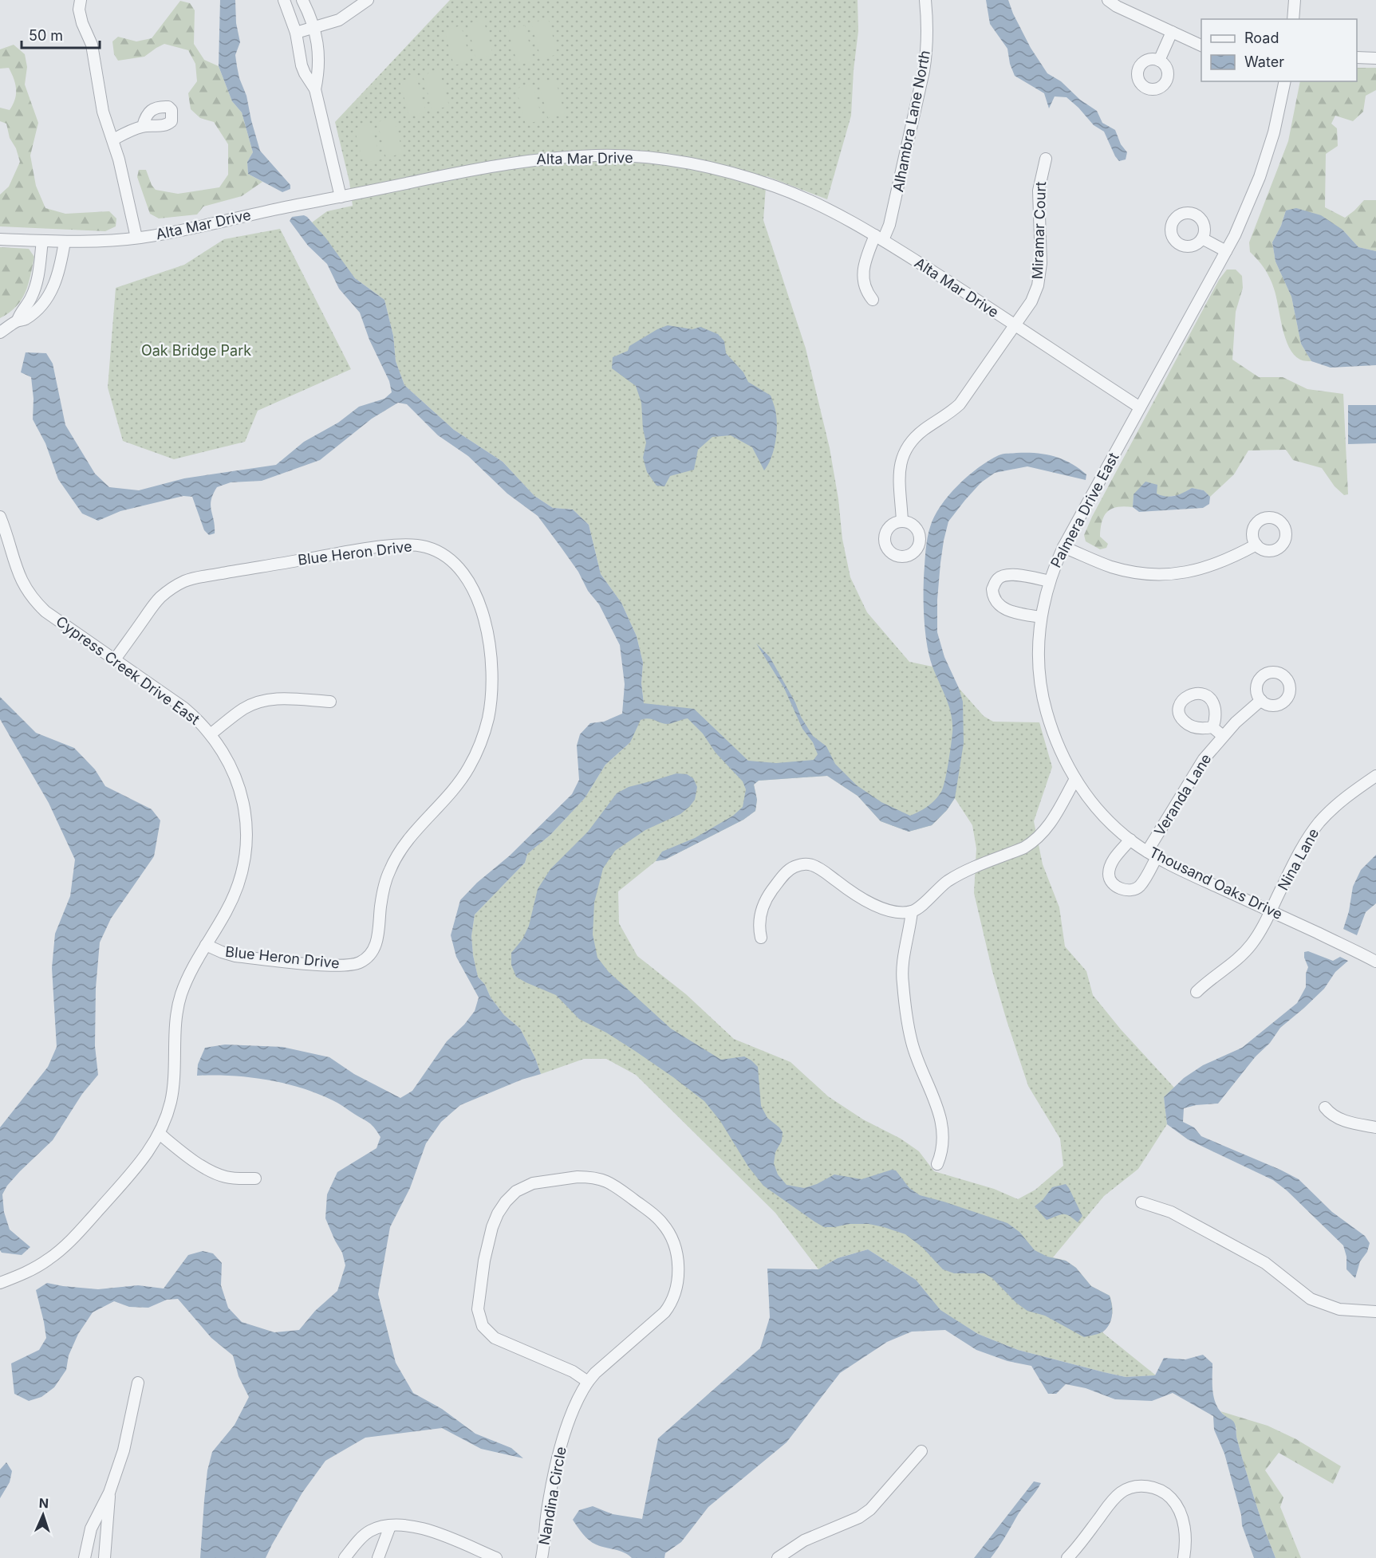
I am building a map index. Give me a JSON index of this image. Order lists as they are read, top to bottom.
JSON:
{
  "streets": {
    "street": [
      "Alhambra Lane North",
      "Alta Mar Drive",
      "Miramar Court",
      "Palmera Drive East",
      "Blue Heron Drive",
      "Cypress Creek Drive East",
      "Veranda Lane",
      "Nina Lane",
      "Thousand Oaks Drive",
      "Nandina Circle"
    ]
  },
  "crossings": [
    ["Alhambra Lane North", "Alta Mar Drive"],
    ["Alta Mar Drive", "Miramar Court"],
    ["Alta Mar Drive", "Palmera Drive East"],
    ["Palmera Drive East", "Thousand Oaks Drive"],
    ["Blue Heron Drive", "Cypress Creek Drive East"],
    ["Veranda Lane", "Thousand Oaks Drive"],
    ["Nina Lane", "Thousand Oaks Drive"]
  ],
  "parks": ["Oak Bridge Park"],
  "legend": ["Road", "Water"],
  "scale_bar": "50 m",
  "north": "top"
}
